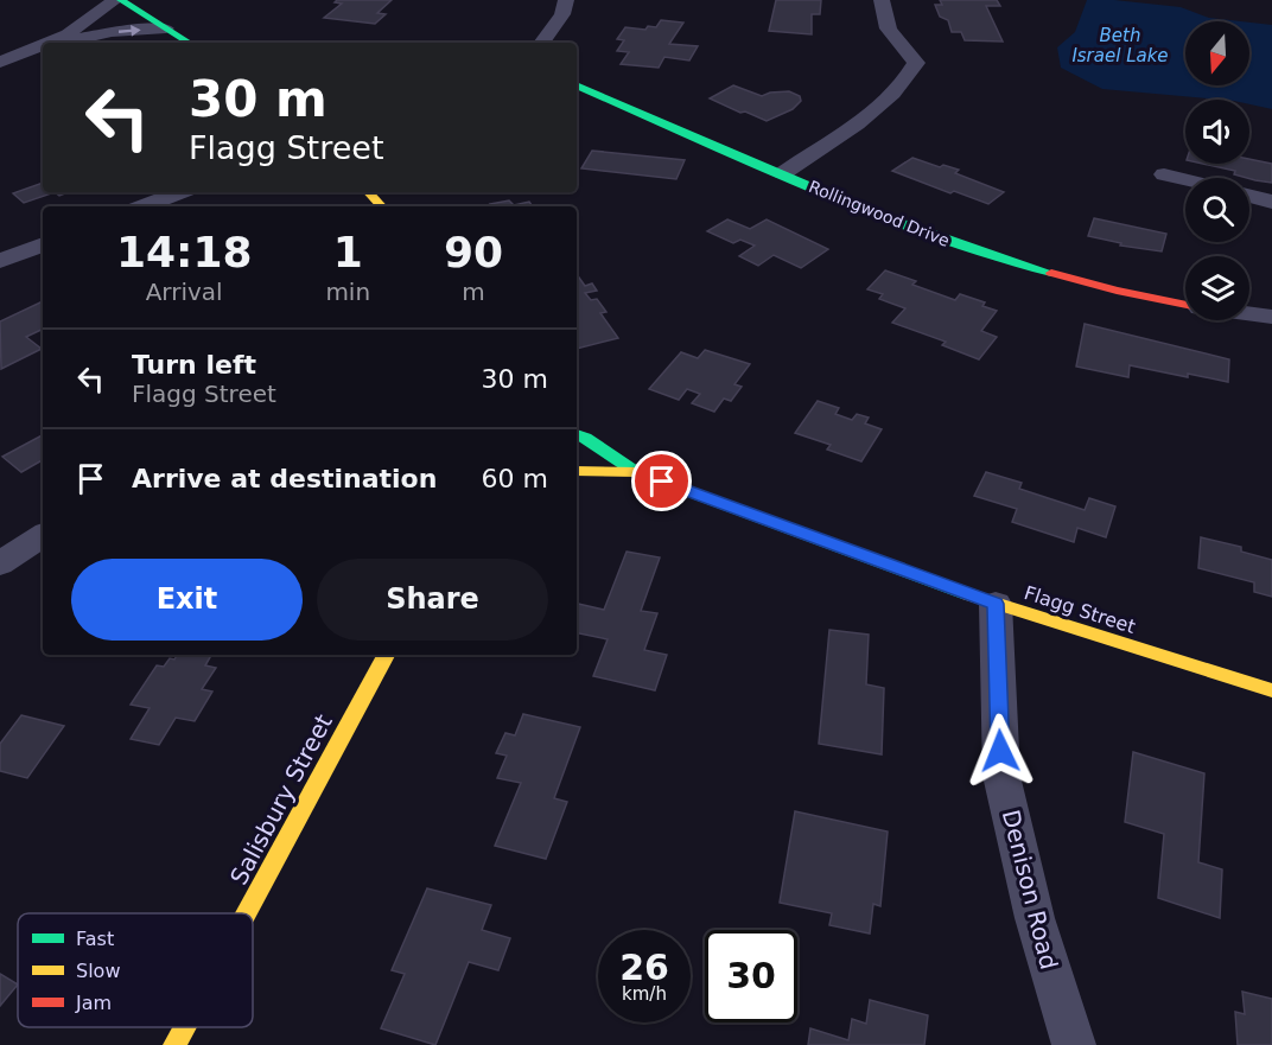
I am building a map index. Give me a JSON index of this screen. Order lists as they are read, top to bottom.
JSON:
{
  "streets": {
    "street": [
      "Rollingwood Drive",
      "Flagg Street",
      "Salisbury Street",
      "Denison Road"
    ]
  },
  "crossings": [
    ["Flagg Street", "Denison Road"]
  ],
  "water": ["Beth Israel Lake"],
  "legend": ["Fast", "Slow", "Jam"],
  "north": "bottom",
  "page": {
    "turn": ["30 m", "Flagg Street"],
    "eta": [
      "14:18",
      "Arrival",
      "1",
      "min",
      "90",
      "m"
    ],
    "list": [
      {
        "name": "Turn left",
        "note": "Flagg Street",
        "value": "30 m"
      },
      {
        "name": "Arrive at destination",
        "value": "60 m"
      }
    ],
    "buttons": ["Exit", "Share"],
    "speed": "26 km/h",
    "limit": "30"
  }
}
